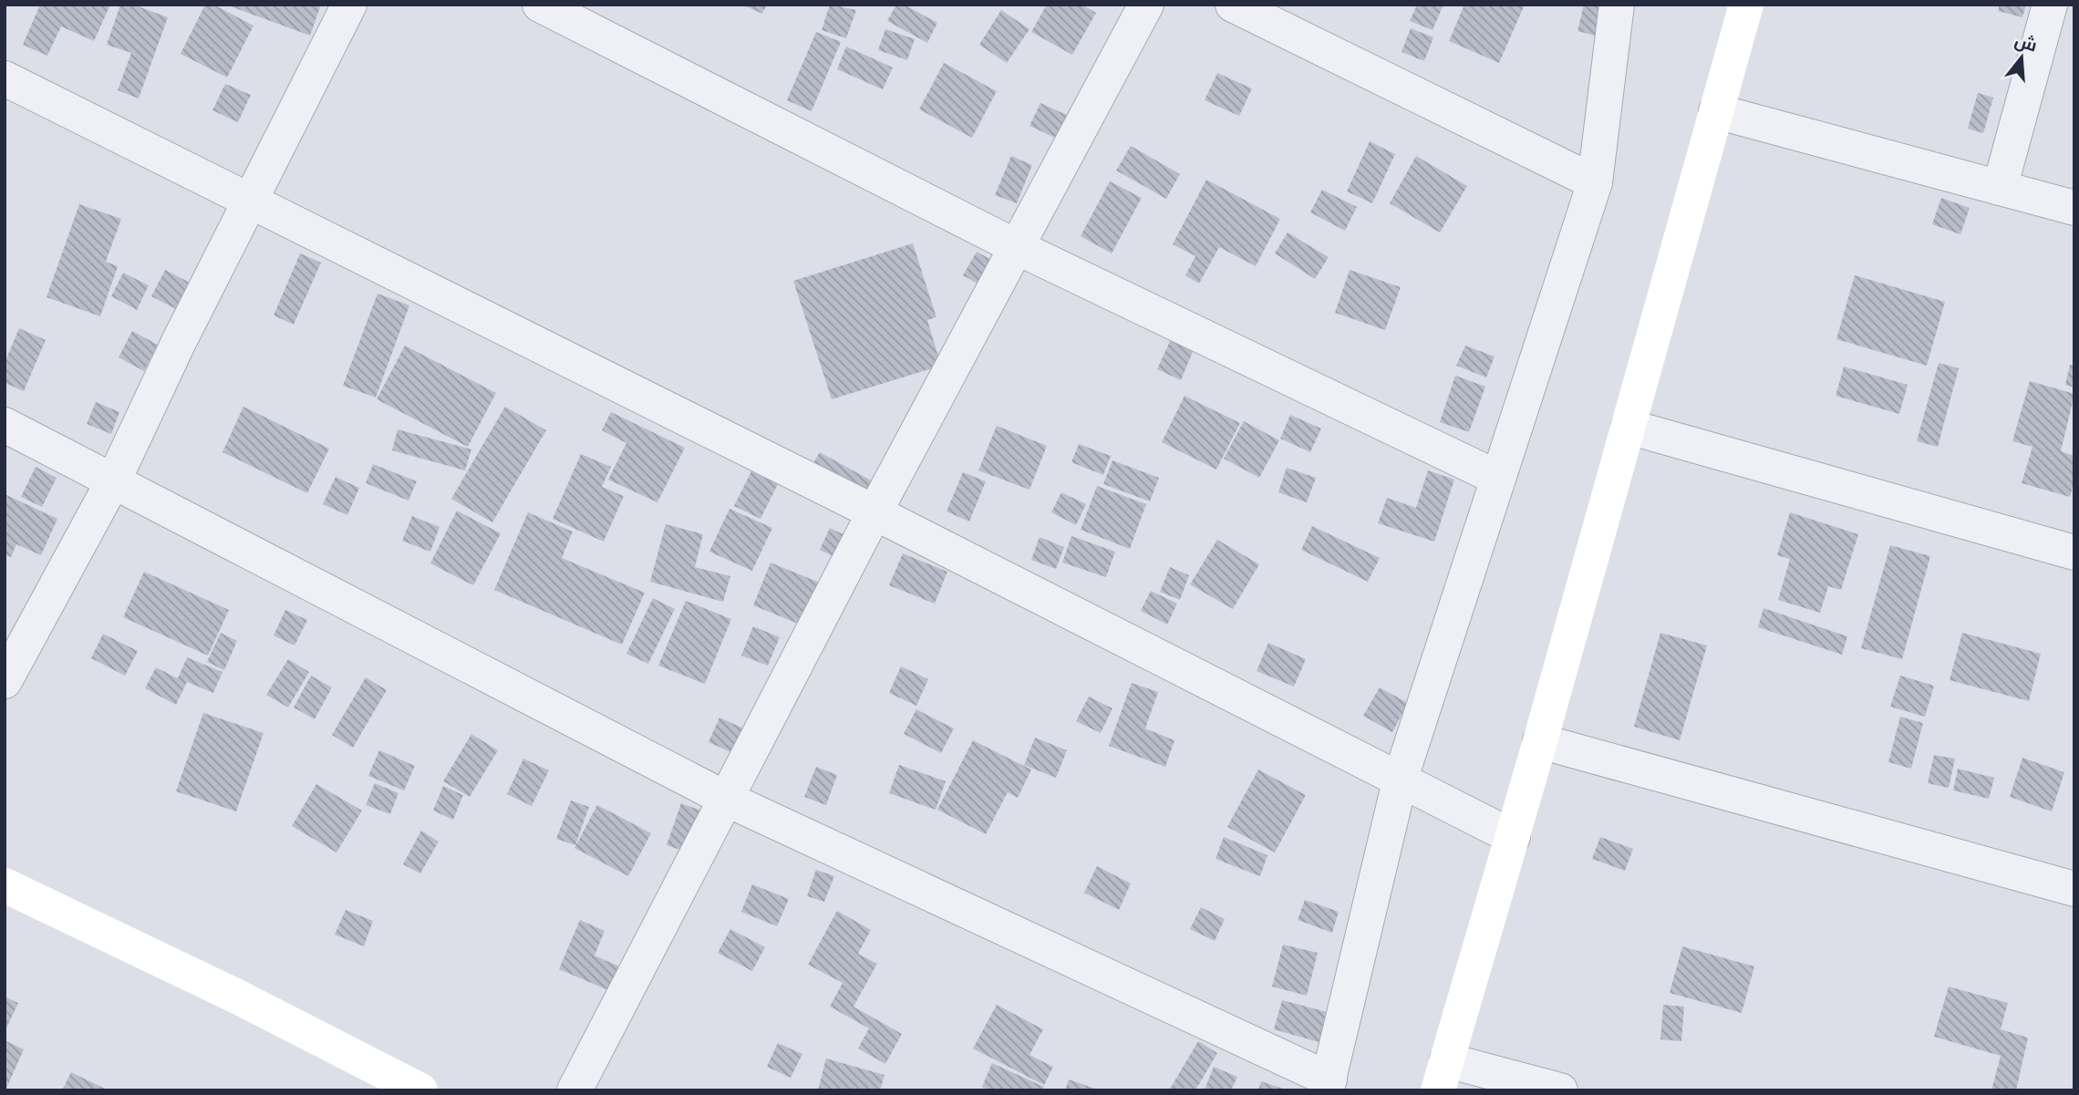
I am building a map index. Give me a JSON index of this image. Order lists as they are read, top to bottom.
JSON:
{
  "north": "top"
}
